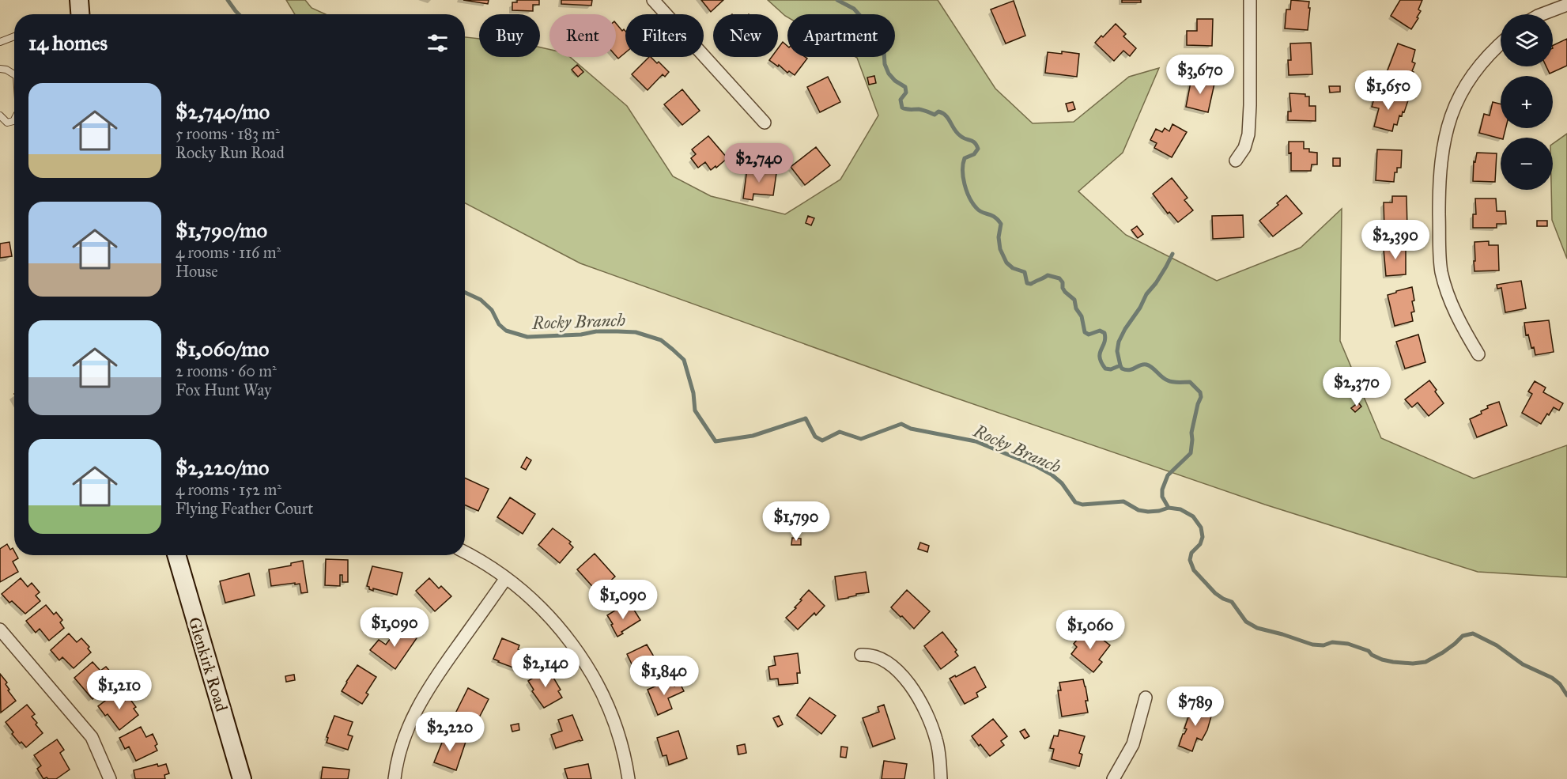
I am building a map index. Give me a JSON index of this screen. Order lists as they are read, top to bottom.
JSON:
{
  "streets": {
    "street": ["Glenkirk Road"]
  },
  "water": ["Rocky Branch"],
  "page": {
    "map_buttons": ["+", "−"],
    "chip": [
      "Buy",
      "Rent",
      "Filters",
      "New",
      "Apartment"
    ],
    "heading": "14 homes",
    "price": [
      "$3,670",
      "$1,650",
      "$2,740",
      "$2,390",
      "$2,370",
      "$1,790",
      "$1,090",
      "$1,090",
      "$1,060",
      "$2,140",
      "$1,840",
      "$1,210",
      "$789",
      "$2,220"
    ],
    "list": [
      {
        "name": "$2,740/mo",
        "note": "5 rooms · 183 m² · Rocky Run Road"
      },
      {
        "name": "$1,790/mo",
        "note": "4 rooms · 116 m² · House"
      },
      {
        "name": "$1,060/mo",
        "note": "2 rooms · 60 m² · Fox Hunt Way"
      },
      {
        "name": "$2,220/mo",
        "note": "4 rooms · 152 m² · Flying Feather Court"
      }
    ]
  }
}
